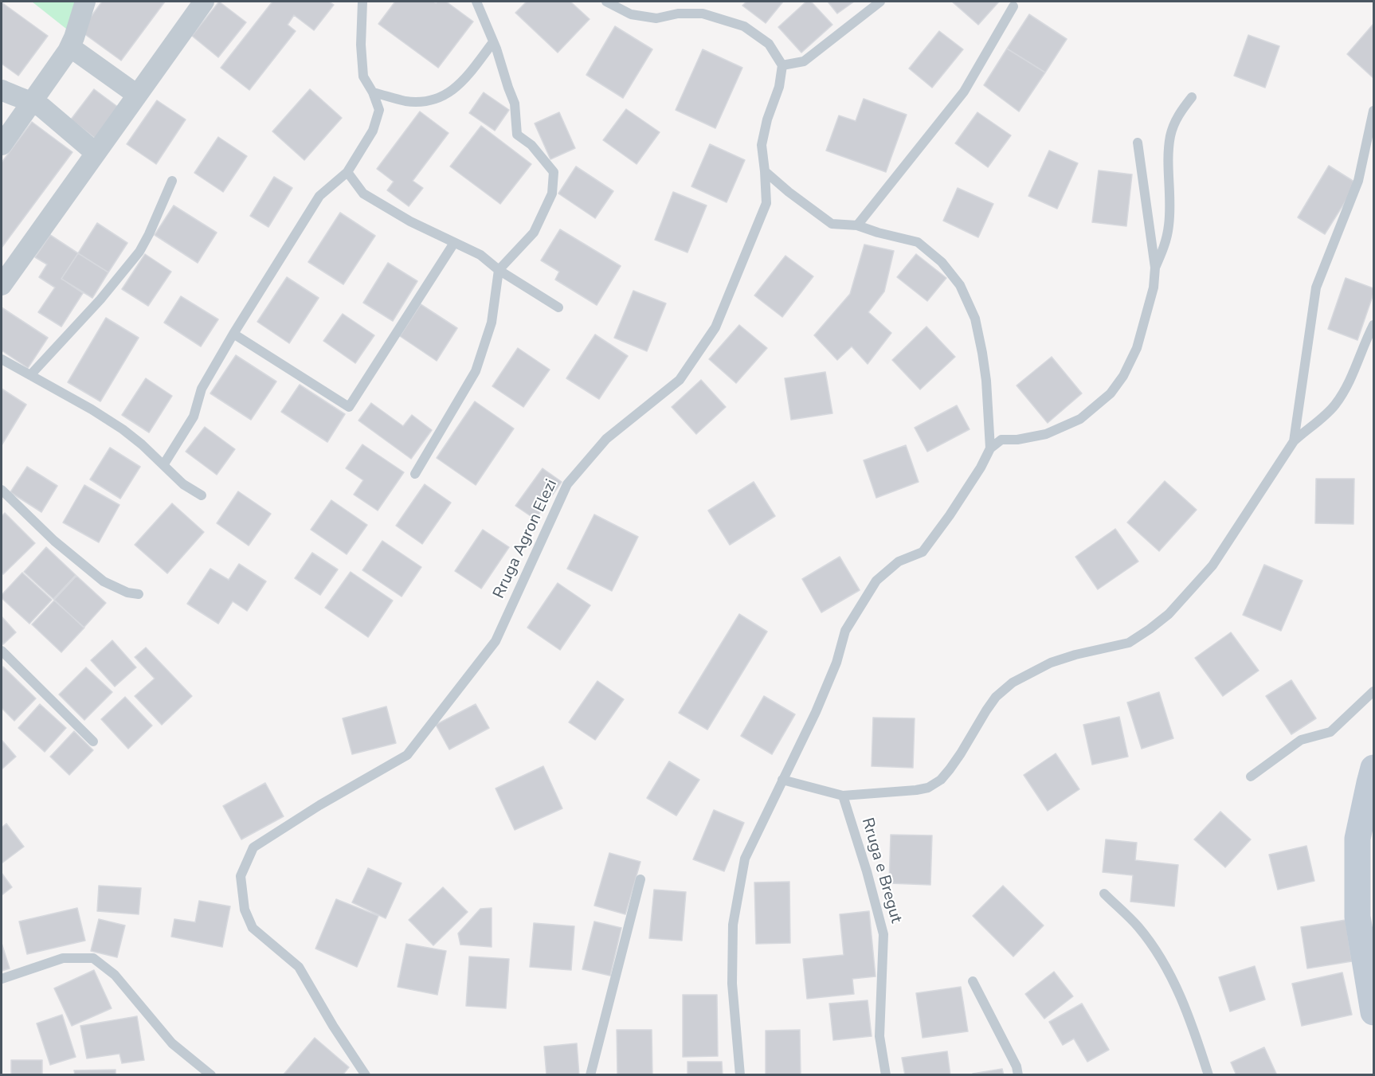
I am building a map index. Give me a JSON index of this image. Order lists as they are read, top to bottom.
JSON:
{
  "streets": {
    "lane": ["Rruga Agron Elezi", "Rruga e Bregut"]
  }
}
